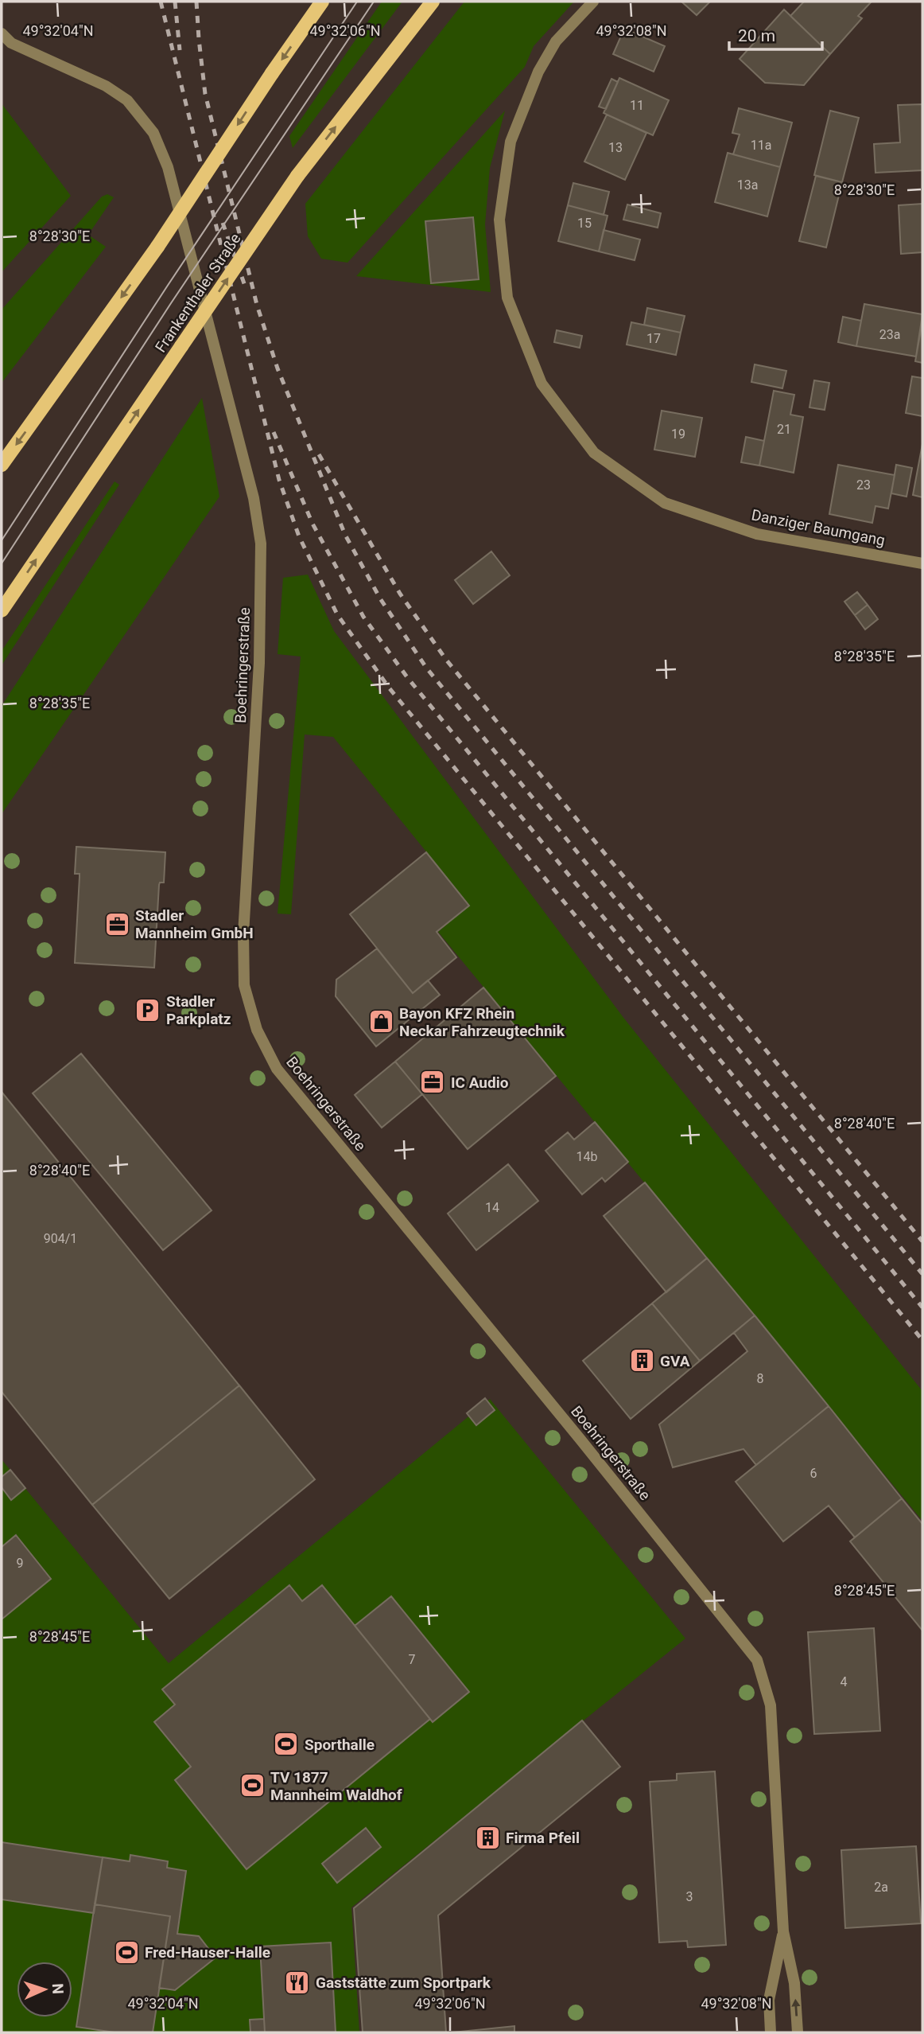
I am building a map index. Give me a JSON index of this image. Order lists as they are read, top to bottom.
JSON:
{
  "streets": {
    "main road": ["Frankenthaler Straße"],
    "street": ["Danziger Baumgang", "Boehringerstraße"]
  },
  "places": {
    "office": ["Stadler Mannheim GmbH", "IC Audio"],
    "parking": ["Stadler Parkplatz"],
    "shop": ["Bayon KFZ Rhein Neckar Fahrzeugtechnik"],
    "building": ["GVA", "Firma Pfeil"],
    "sports": ["Sporthalle", "TV 1877 Mannheim Waldhof", "Fred-Hauser-Halle"],
    "restaurant": ["Gaststätte zum Sportpark"]
  },
  "house_numbers": [
    "11",
    "11a",
    "13",
    "13a",
    "15",
    "23a",
    "17",
    "21",
    "19",
    "23",
    "14b",
    "14",
    "904/1",
    "8",
    "6",
    "9",
    "7",
    "4",
    "2a",
    "3"
  ],
  "scale_bar": "20 m",
  "north": "right",
  "coordinates": [
    "49°32'04\"N",
    "49°32'06\"N",
    "49°32'08\"N",
    "8°28'30\"E",
    "8°28'35\"E",
    "8°28'40\"E",
    "8°28'45\"E"
  ]
}
